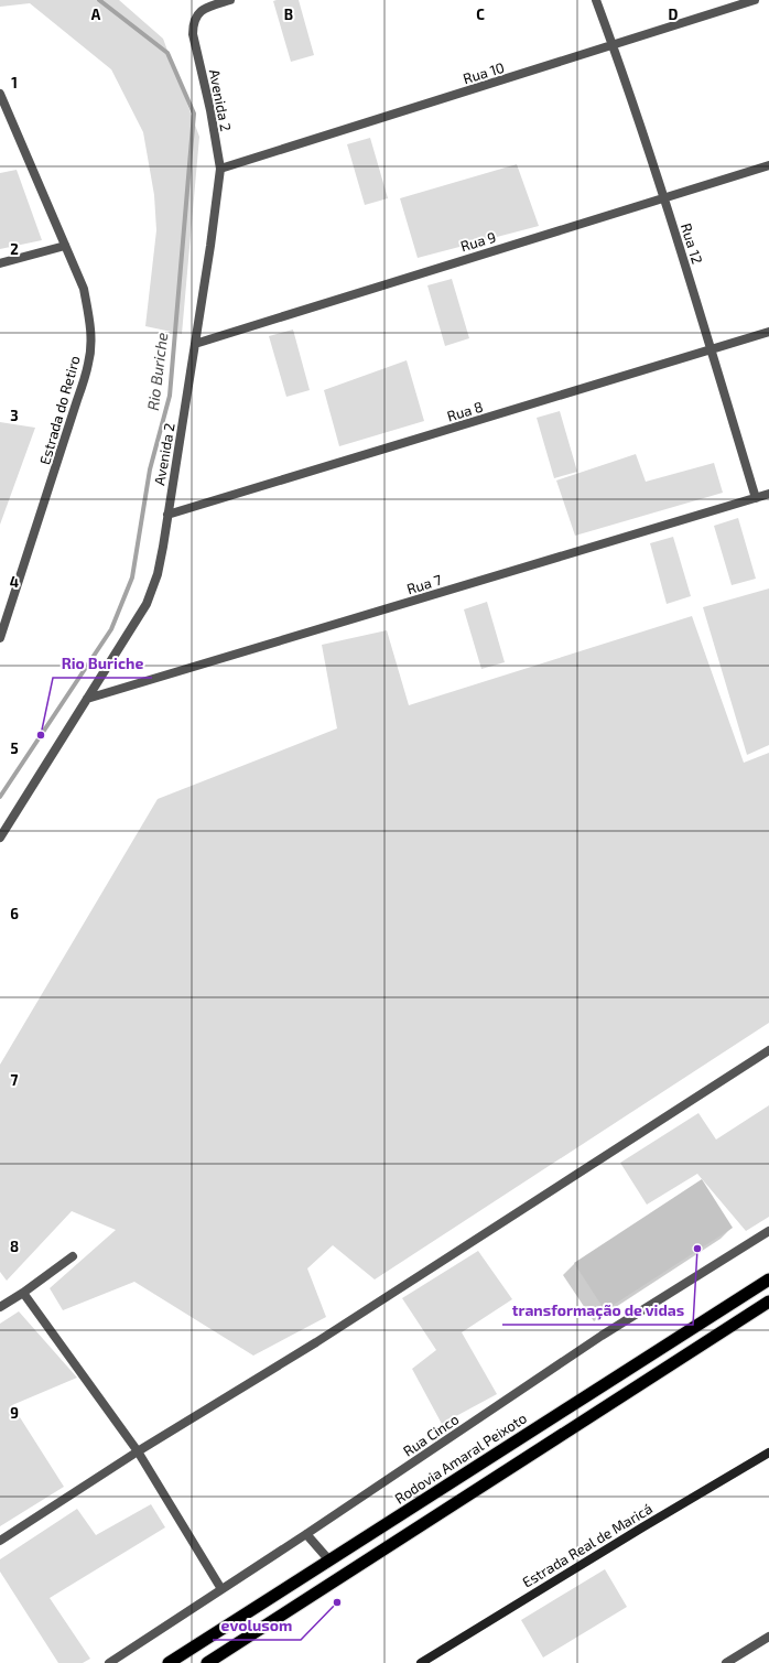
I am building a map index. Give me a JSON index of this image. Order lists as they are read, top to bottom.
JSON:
{
  "streets": {
    "highway": ["Rodovia Amaral Peixoto"],
    "main road": ["Estrada Real de Maricá"],
    "street": [
      "Rua 10",
      "Avenida 2",
      "Rua 9",
      "Rua 12",
      "Estrada do Retiro",
      "Rua 8",
      "Rua 7",
      "Rua Cinco"
    ]
  },
  "crossings": [
    ["Rua 10", "Avenida 2"],
    ["Rua 10", "Rua 12"],
    ["Avenida 2", "Rua 9"],
    ["Avenida 2", "Rua 8"],
    ["Avenida 2", "Rua 7"],
    ["Rua 9", "Rua 12"],
    ["Rua 12", "Rua 8"],
    ["Rua 12", "Rua 7"]
  ],
  "water": ["Rio Buriche"],
  "places": ["Rio Buriche", "transformação de vidas", "evolusom"],
  "grid": {
    "columns": [
      "A",
      "B",
      "C",
      "D"
    ],
    "rows": [
      "1",
      "2",
      "3",
      "4",
      "5",
      "6",
      "7",
      "8",
      "9"
    ]
  }
}
